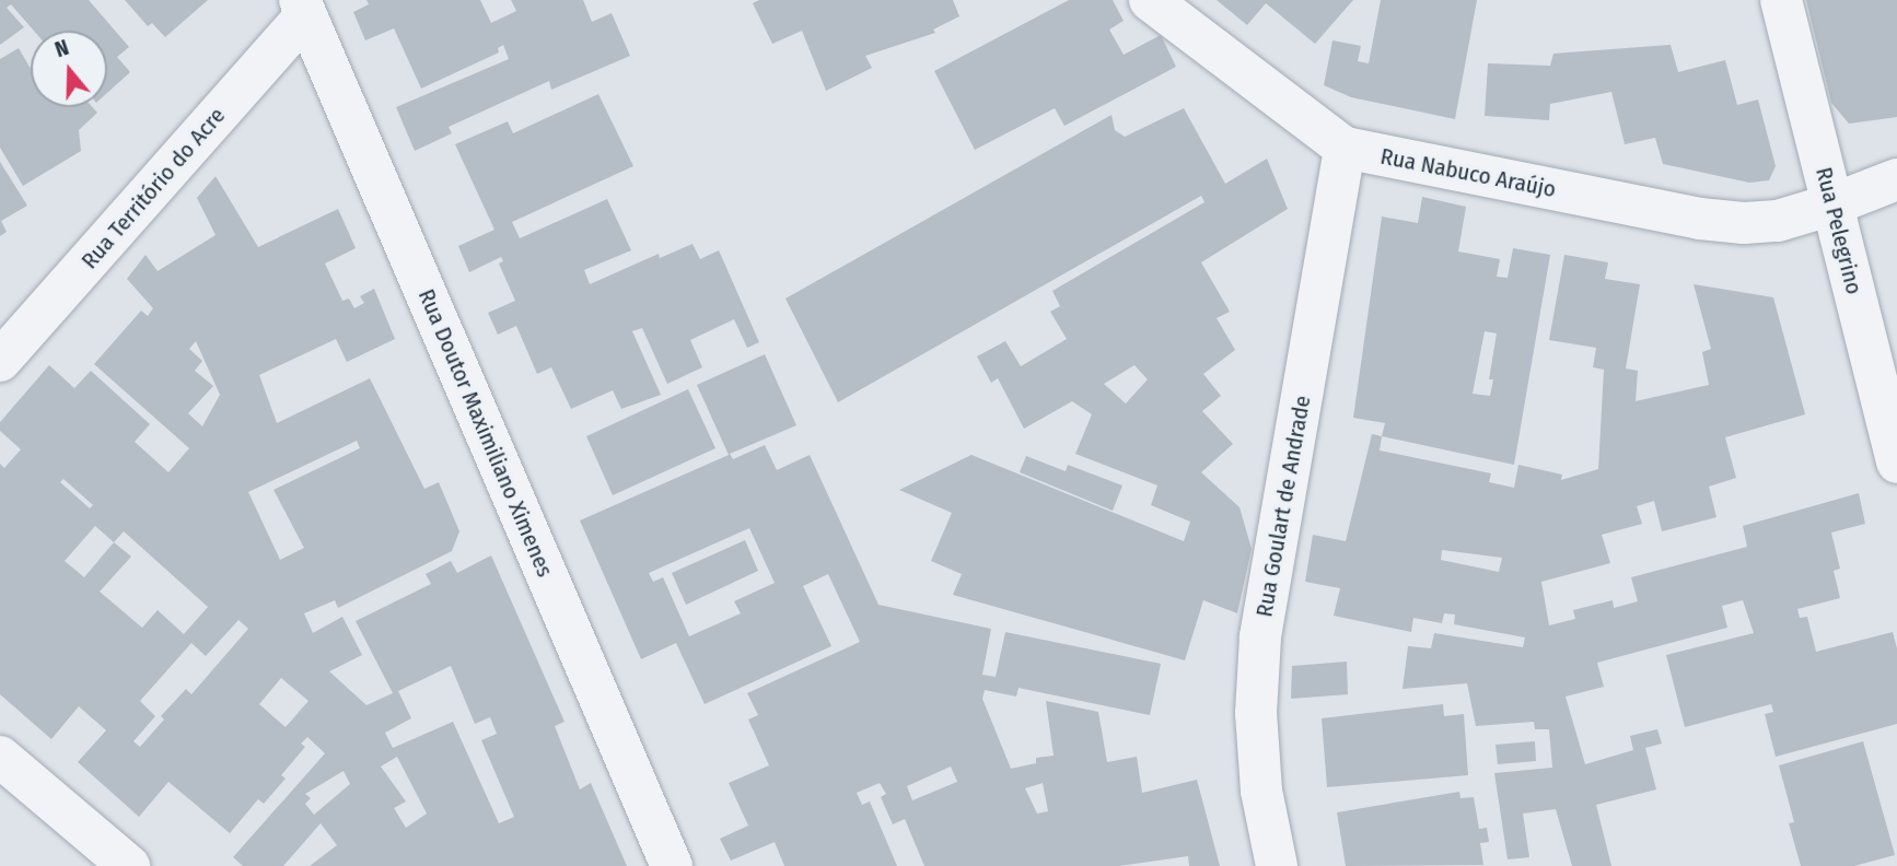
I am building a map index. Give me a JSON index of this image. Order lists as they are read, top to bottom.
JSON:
{
  "streets": {
    "street": [
      "Rua Nabuco Araújo",
      "Rua Território do Acre",
      "Rua Pelegrino",
      "Rua Doutor Maximiliano Ximenes",
      "Rua Goulart de Andrade"
    ]
  },
  "crossings": [
    ["Rua Nabuco Araújo", "Rua Pelegrino"],
    ["Rua Nabuco Araújo", "Rua Goulart de Andrade"],
    ["Rua Território do Acre", "Rua Doutor Maximiliano Ximenes"]
  ],
  "north": "top"
}
